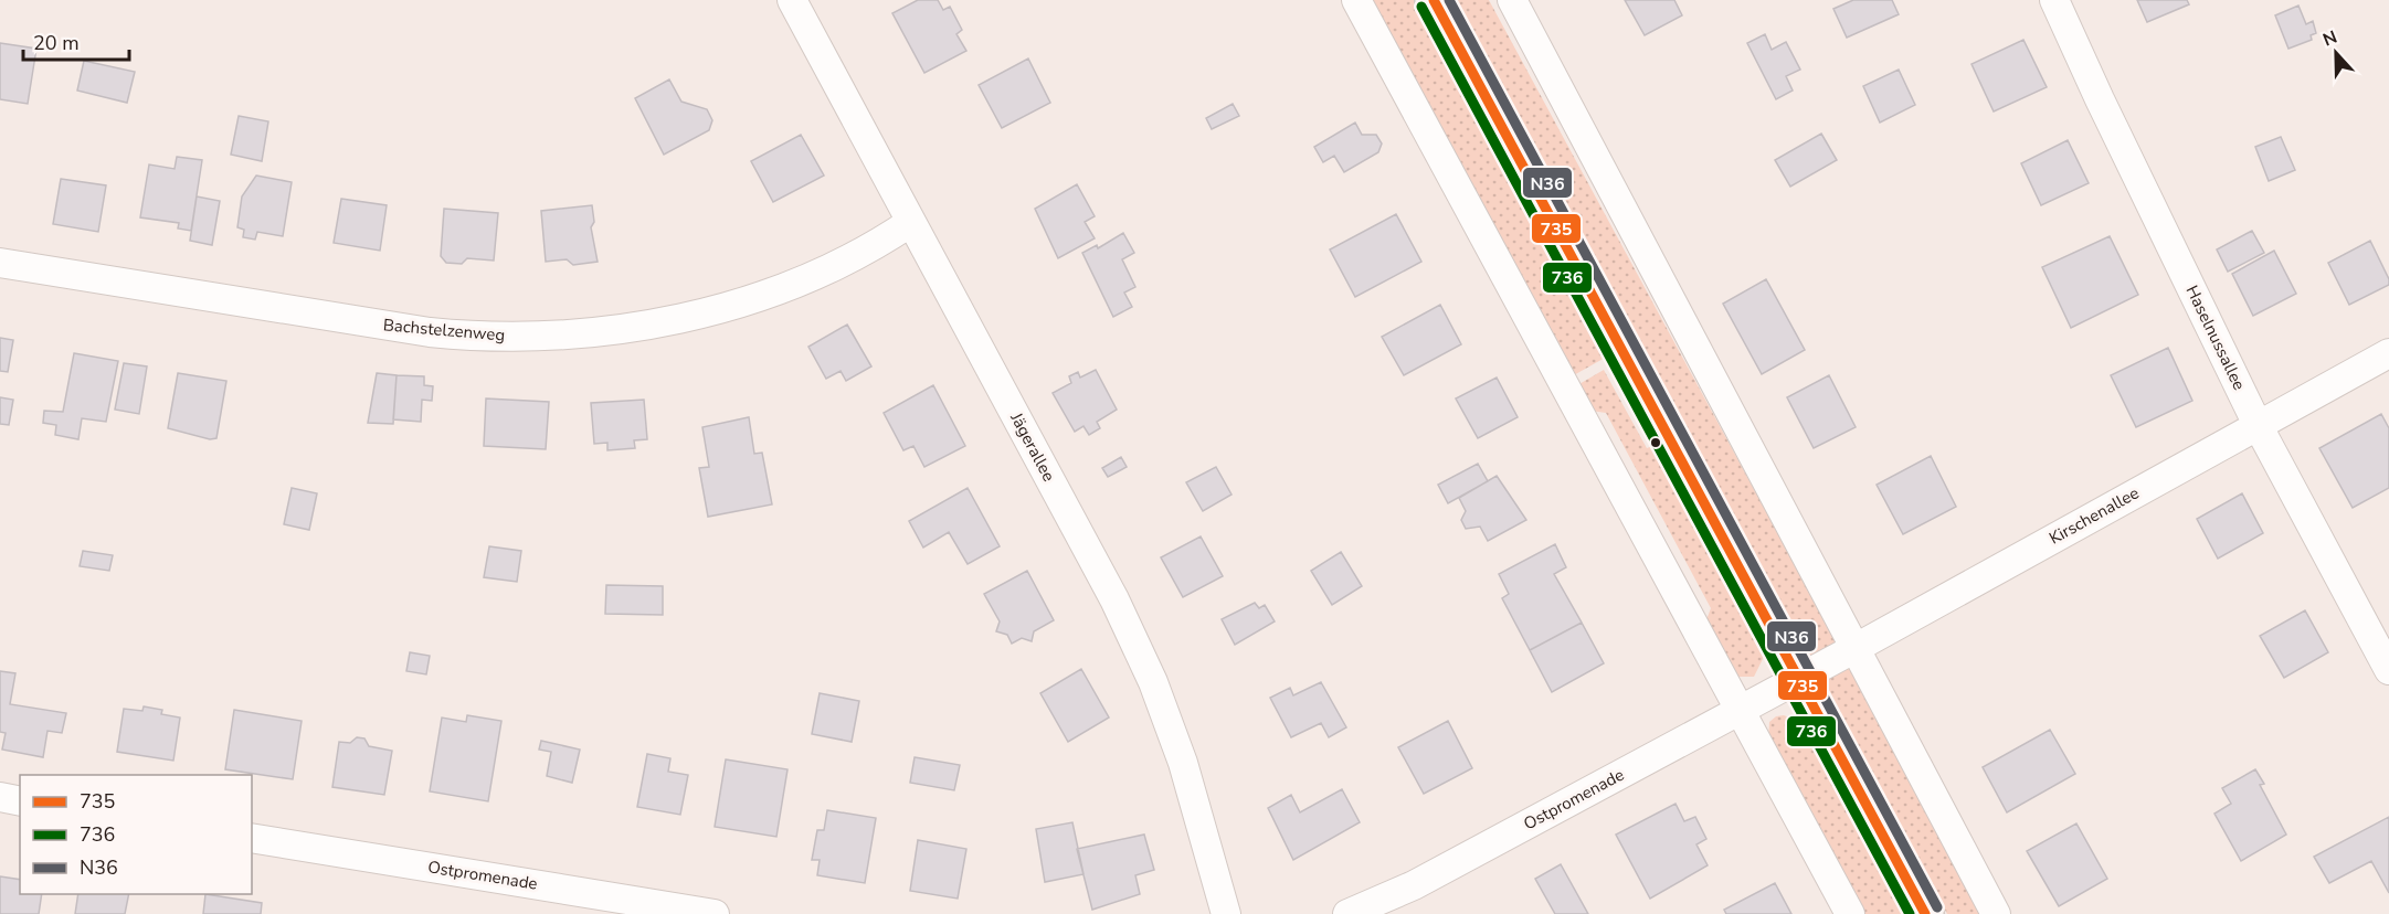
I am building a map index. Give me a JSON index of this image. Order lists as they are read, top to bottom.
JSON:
{
  "streets": {
    "street": [
      "Bachstelzenweg",
      "Haselnussallee",
      "Jägerallee",
      "Kirschenallee",
      "Ostpromenade"
    ]
  },
  "crossings": [
    ["Bachstelzenweg", "Jägerallee"],
    ["Haselnussallee", "Kirschenallee"],
    ["Kirschenallee", "Ostpromenade"]
  ],
  "lines": ["transit line 735", "transit line N36", "transit line 736"],
  "legend": ["735", "736", "N36"],
  "scale_bar": "20 m",
  "north": "top"
}
